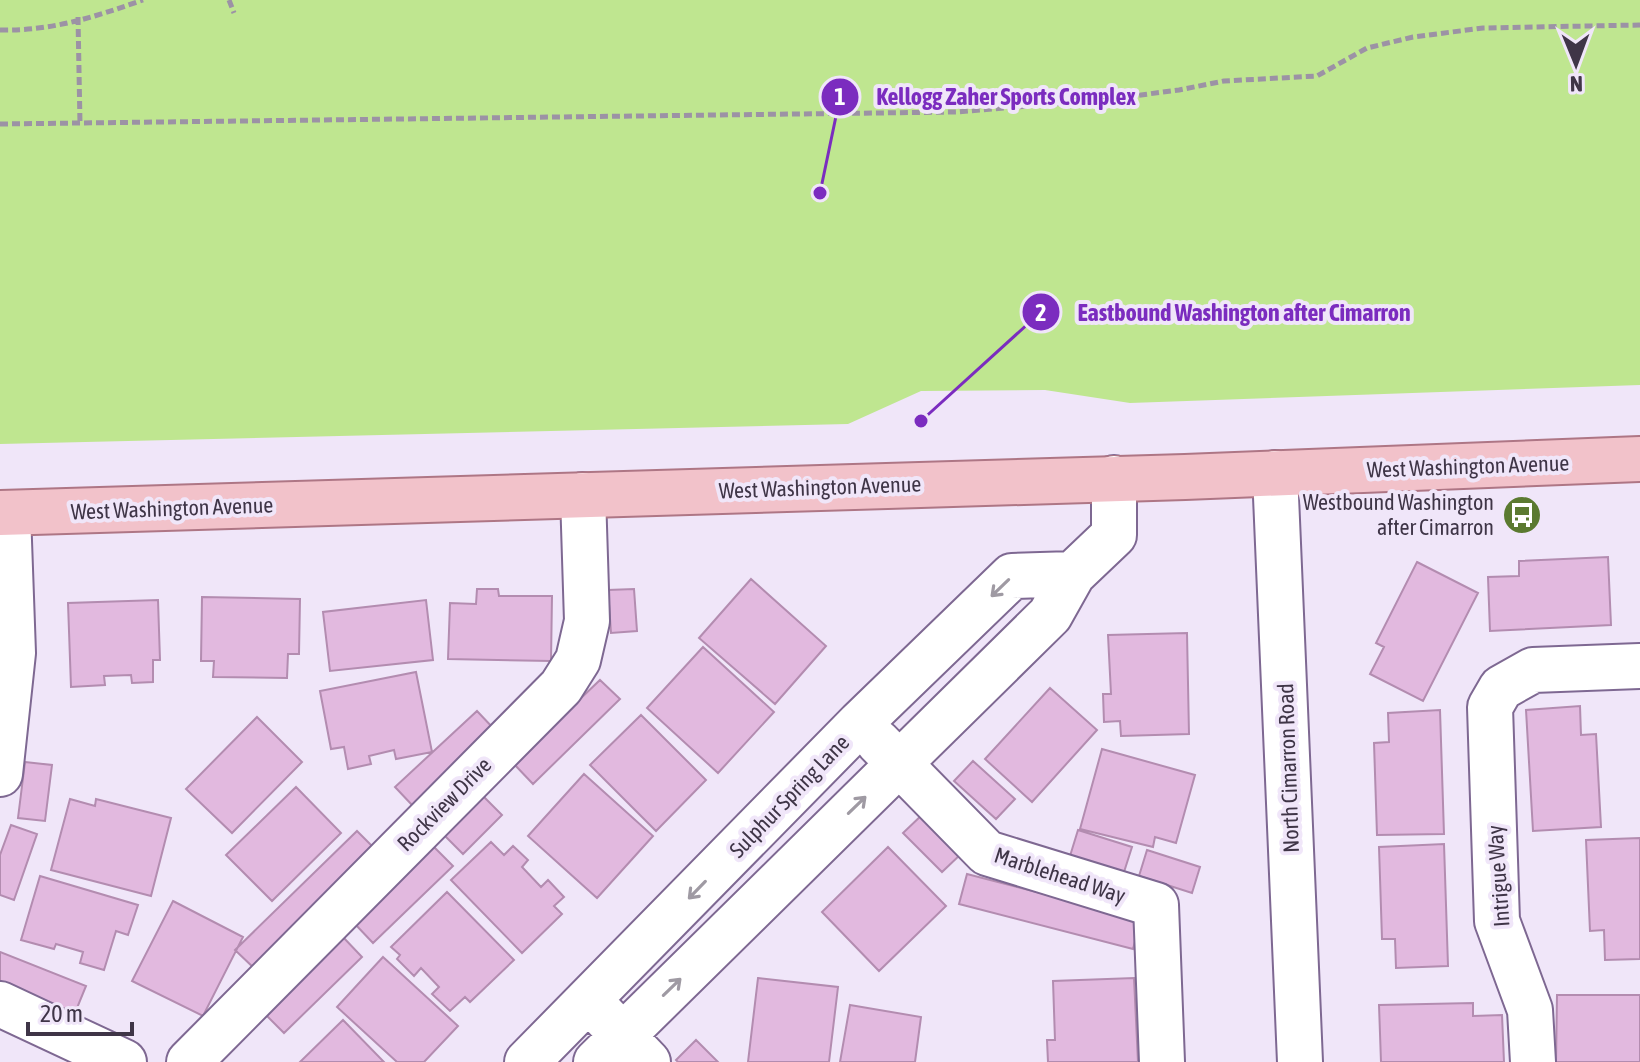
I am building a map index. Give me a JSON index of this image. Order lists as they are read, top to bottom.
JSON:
{
  "streets": {
    "main road": ["West Washington Avenue"],
    "street": [
      "North Cimarron Road",
      "Sulphur Spring Lane",
      "Rockview Drive",
      "Marblehead Way",
      "Intrigue Way"
    ]
  },
  "crossings": [
    ["West Washington Avenue", "North Cimarron Road"],
    ["West Washington Avenue", "Rockview Drive"],
    ["Sulphur Spring Lane", "Marblehead Way"]
  ],
  "places": {
    "other": ["Kellogg Zaher Sports Complex", "Eastbound Washington after Cimarron"],
    "bus stop": ["Westbound Washington after Cimarron"]
  },
  "scale_bar": "20 m",
  "north": "bottom"
}
